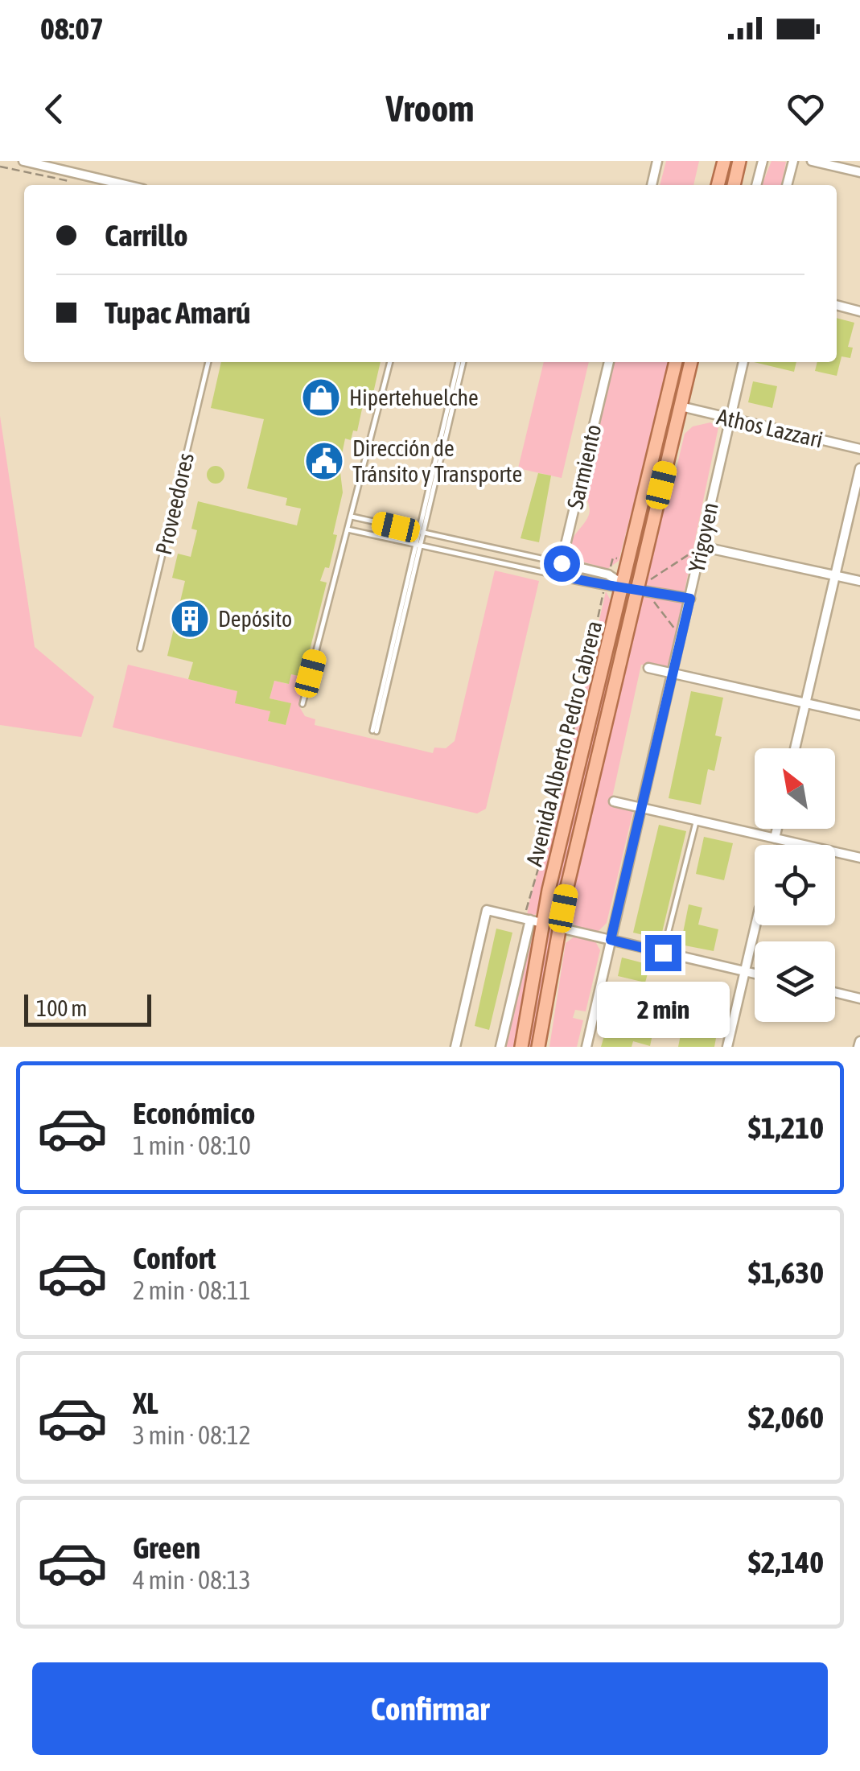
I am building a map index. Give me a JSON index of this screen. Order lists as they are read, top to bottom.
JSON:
{
  "streets": {
    "main road": ["Avenida Alberto Pedro Cabrera"],
    "street": ["Athos Lazzari", "Sarmiento", "Yrigoyen"],
    "lane": ["Proveedores"]
  },
  "crossings": [
    ["Athos Lazzari", "Yrigoyen"],
    ["Athos Lazzari", "Avenida Alberto Pedro Cabrera"]
  ],
  "places": {
    "shop": ["Hipertehuelche"],
    "public building": ["Dirección de Tránsito y Transporte"],
    "building": ["Depósito"]
  },
  "scale_bar": "100 m",
  "north": "top left",
  "page": {
    "status": "08:07",
    "header": "Vroom",
    "banner": ["Carrillo", "Tupac Amarú"],
    "bubble": "2 min",
    "scale": "100 m",
    "list": [
      {
        "name": "Económico",
        "note": "1 min · 08:10",
        "value": "$1,210"
      },
      {
        "name": "Confort",
        "note": "2 min · 08:11",
        "value": "$1,630"
      },
      {
        "name": "XL",
        "note": "3 min · 08:12",
        "value": "$2,060"
      },
      {
        "name": "Green",
        "note": "4 min · 08:13",
        "value": "$2,140"
      }
    ],
    "buttons": "Confirmar"
  }
}
